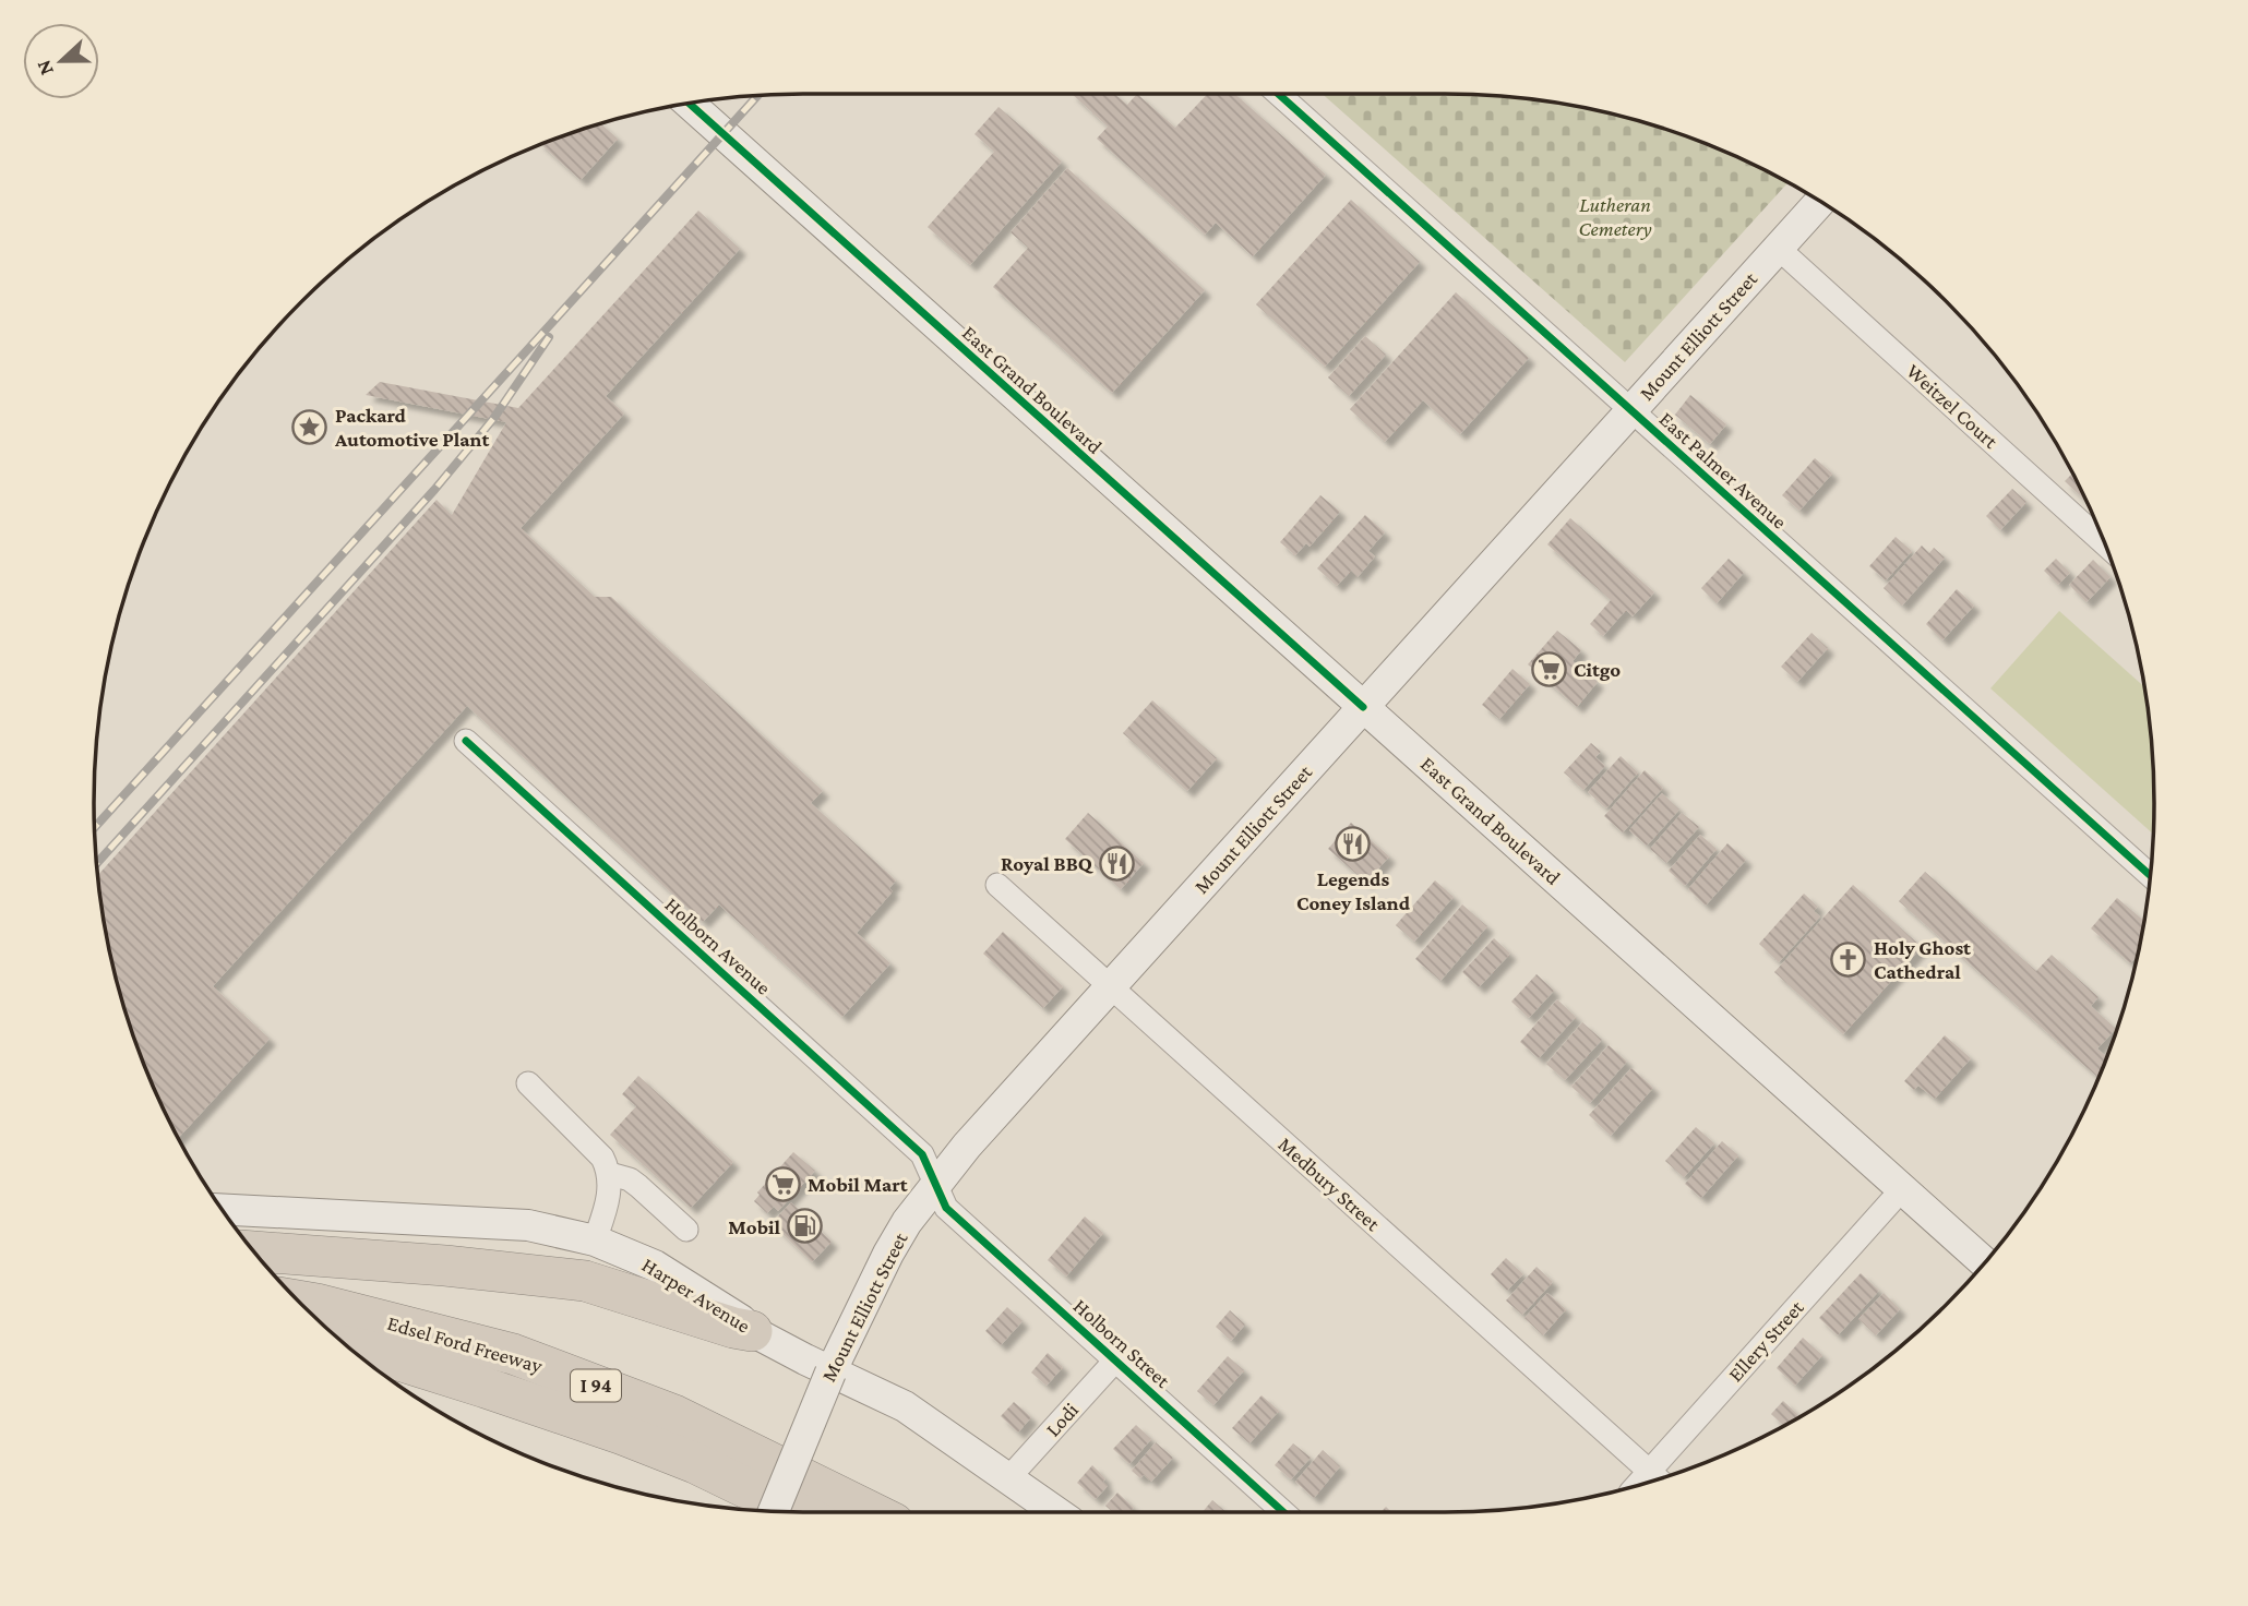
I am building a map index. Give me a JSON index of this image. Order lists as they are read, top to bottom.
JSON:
{
  "streets": {
    "highway": ["Edsel Ford Freeway", "I 94"],
    "main road": ["Mount Elliott Street", "East Grand Boulevard", "Harper Avenue"],
    "street": [
      "Weitzel Court",
      "East Palmer Avenue",
      "Holborn Avenue",
      "Medbury Street",
      "Ellery Street",
      "Holborn Street",
      "Lodi"
    ]
  },
  "crossings": [
    ["Mount Elliott Street", "East Grand Boulevard"],
    ["Mount Elliott Street", "Weitzel Court"],
    ["Mount Elliott Street", "East Palmer Avenue"],
    ["Mount Elliott Street", "Holborn Avenue"],
    ["Mount Elliott Street", "Medbury Street"],
    ["Mount Elliott Street", "Harper Avenue"],
    ["Mount Elliott Street", "Holborn Street"],
    ["East Grand Boulevard", "Ellery Street"],
    ["Holborn Avenue", "Holborn Street"],
    ["Medbury Street", "Ellery Street"],
    ["Harper Avenue", "Lodi"],
    ["Holborn Street", "Lodi"]
  ],
  "parks": ["Lutheran Cemetery"],
  "places": {
    "place": ["Packard Automotive Plant"],
    "supermarket": ["Citgo", "Mobil Mart"],
    "restaurant": ["Legends Coney Island", "Royal BBQ"],
    "church": ["Holy Ghost Cathedral"],
    "fuel station": ["Mobil"]
  },
  "north": "left"
}
